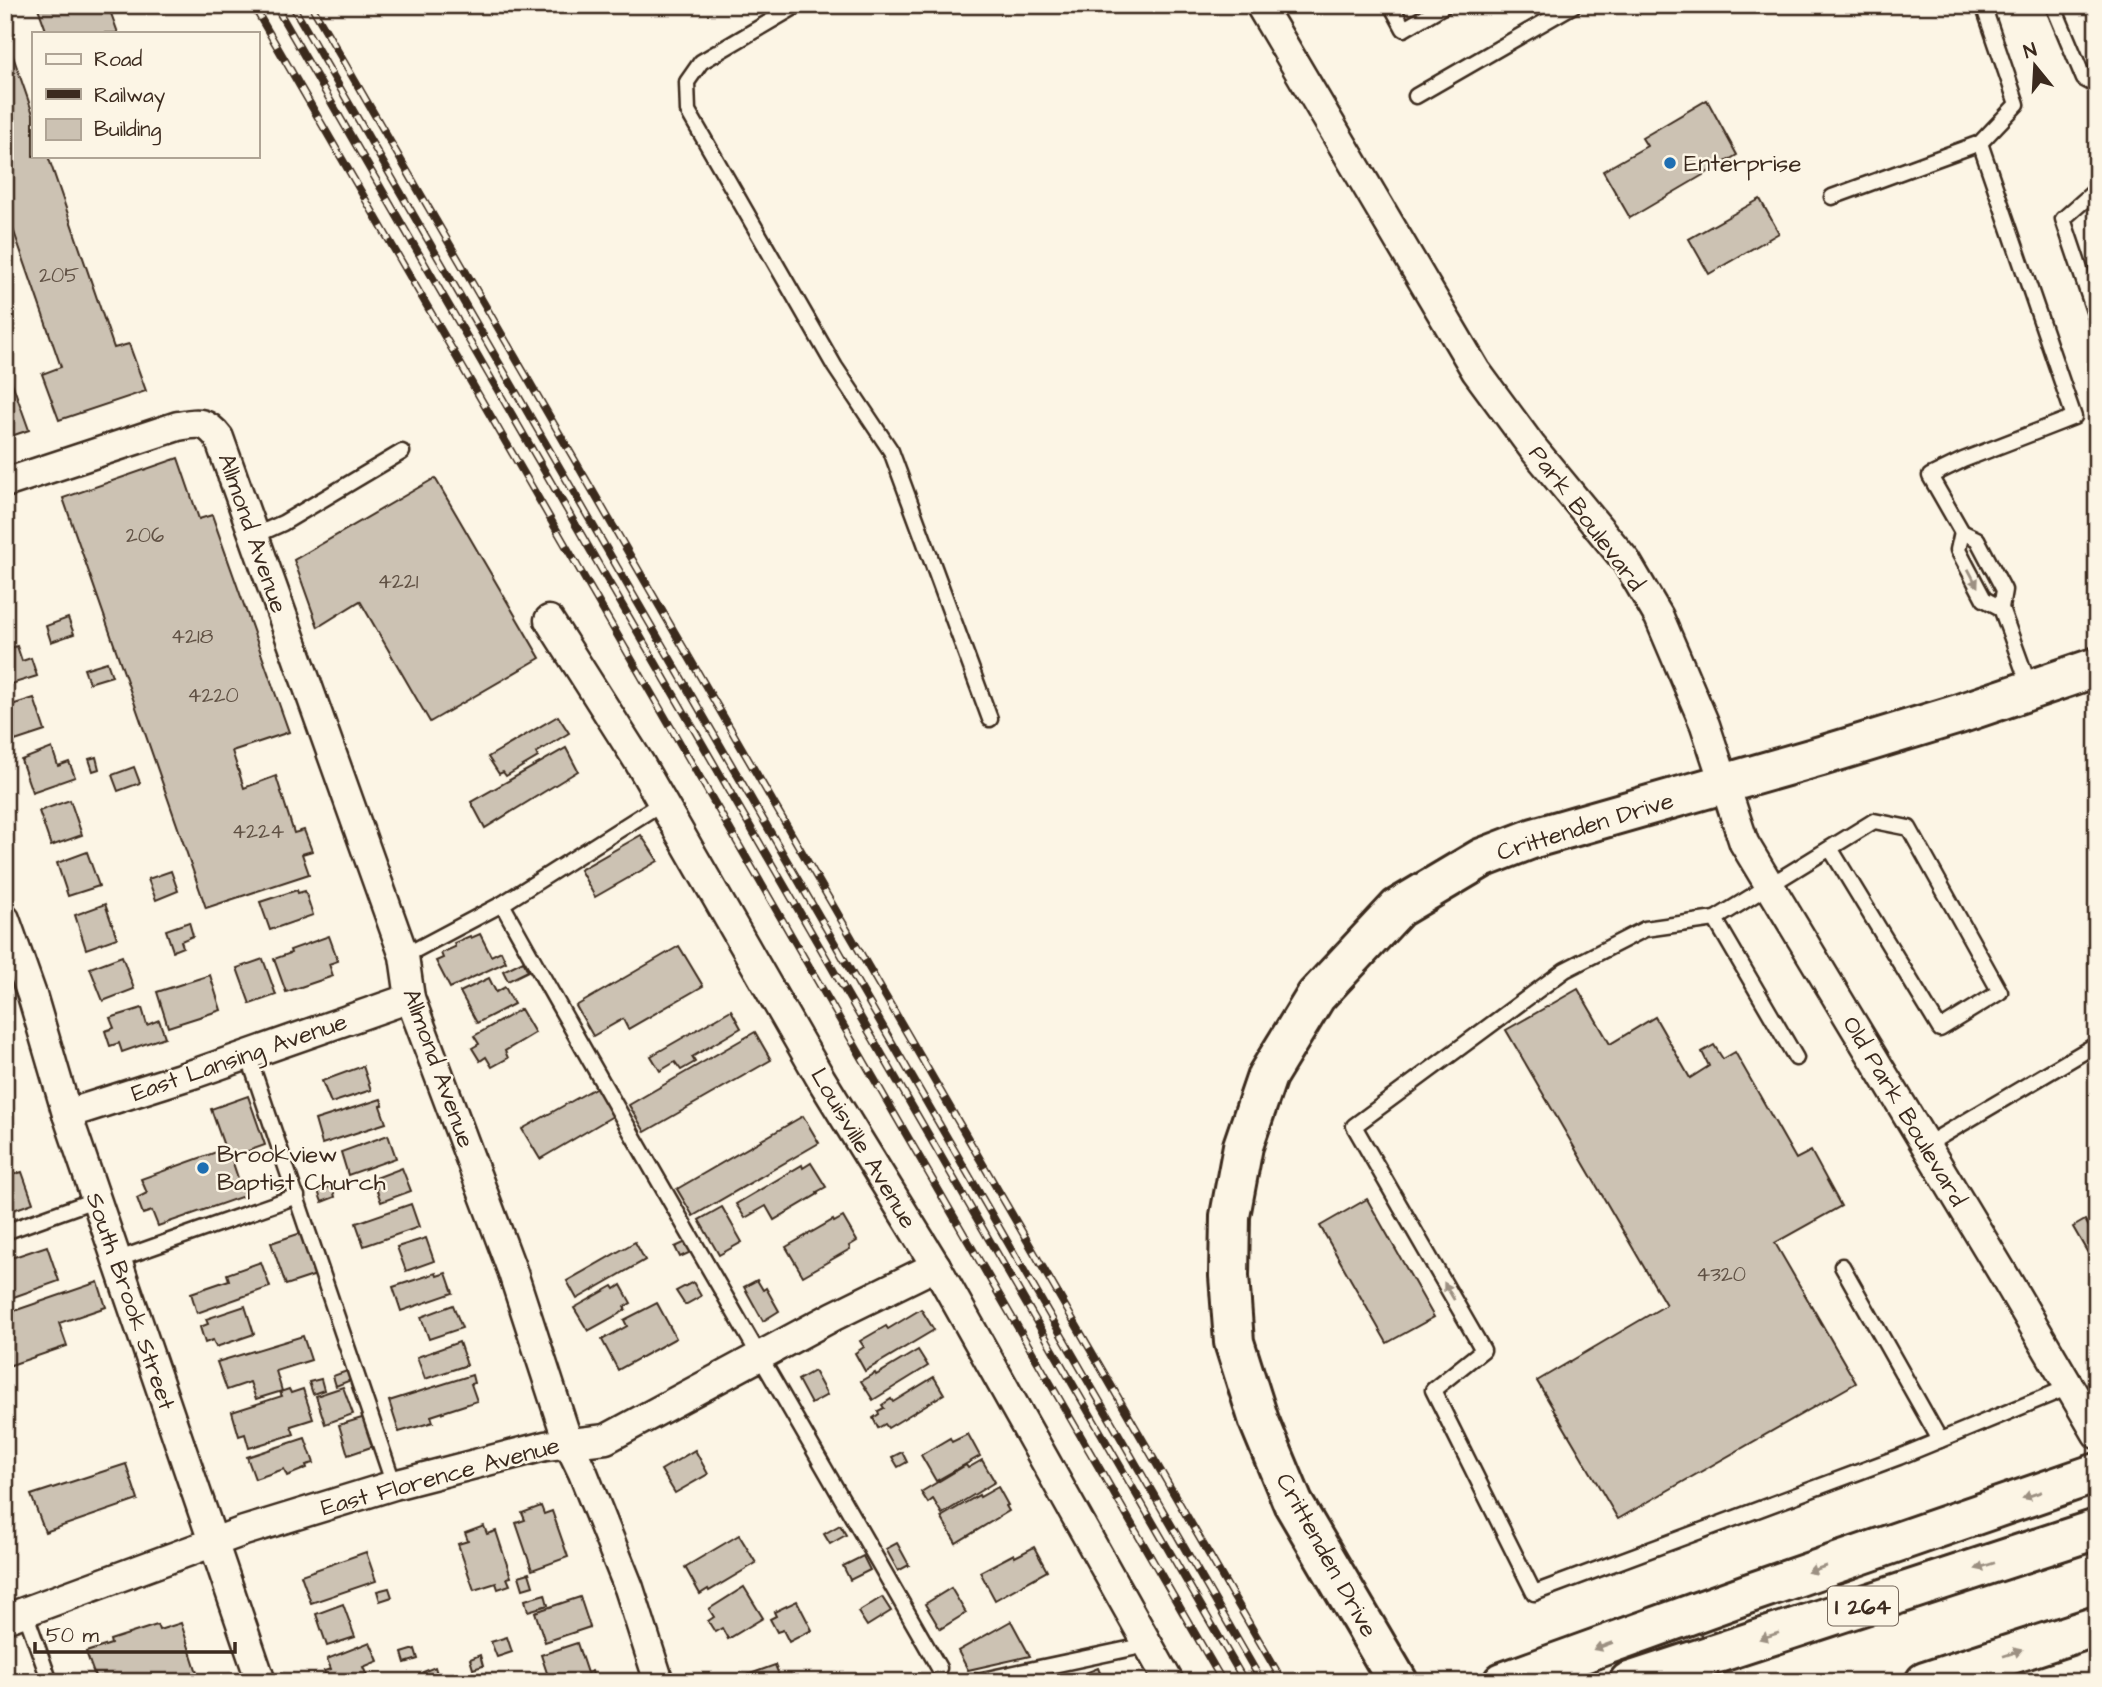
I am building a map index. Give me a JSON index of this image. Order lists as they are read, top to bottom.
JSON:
{
  "streets": {
    "main road": ["Crittenden Drive", "I 264"],
    "street": [
      "Park Boulevard",
      "Allmond Avenue",
      "East Lansing Avenue",
      "Old Park Boulevard",
      "Louisville Avenue",
      "South Brook Street",
      "East Florence Avenue"
    ]
  },
  "crossings": [
    ["Park Boulevard", "Crittenden Drive"],
    ["Park Boulevard", "Old Park Boulevard"],
    ["Allmond Avenue", "East Lansing Avenue"],
    ["Allmond Avenue", "East Florence Avenue"],
    ["Crittenden Drive", "Old Park Boulevard"],
    ["East Lansing Avenue", "South Brook Street"],
    ["Louisville Avenue", "East Florence Avenue"],
    ["South Brook Street", "East Florence Avenue"]
  ],
  "places": ["Enterprise", "Brookview Baptist Church"],
  "house_numbers": [
    "205",
    "206",
    "4221",
    "4218",
    "4220",
    "4224",
    "4320"
  ],
  "legend": ["Road", "Railway", "Building"],
  "scale_bar": "50 m",
  "north": "top"
}
